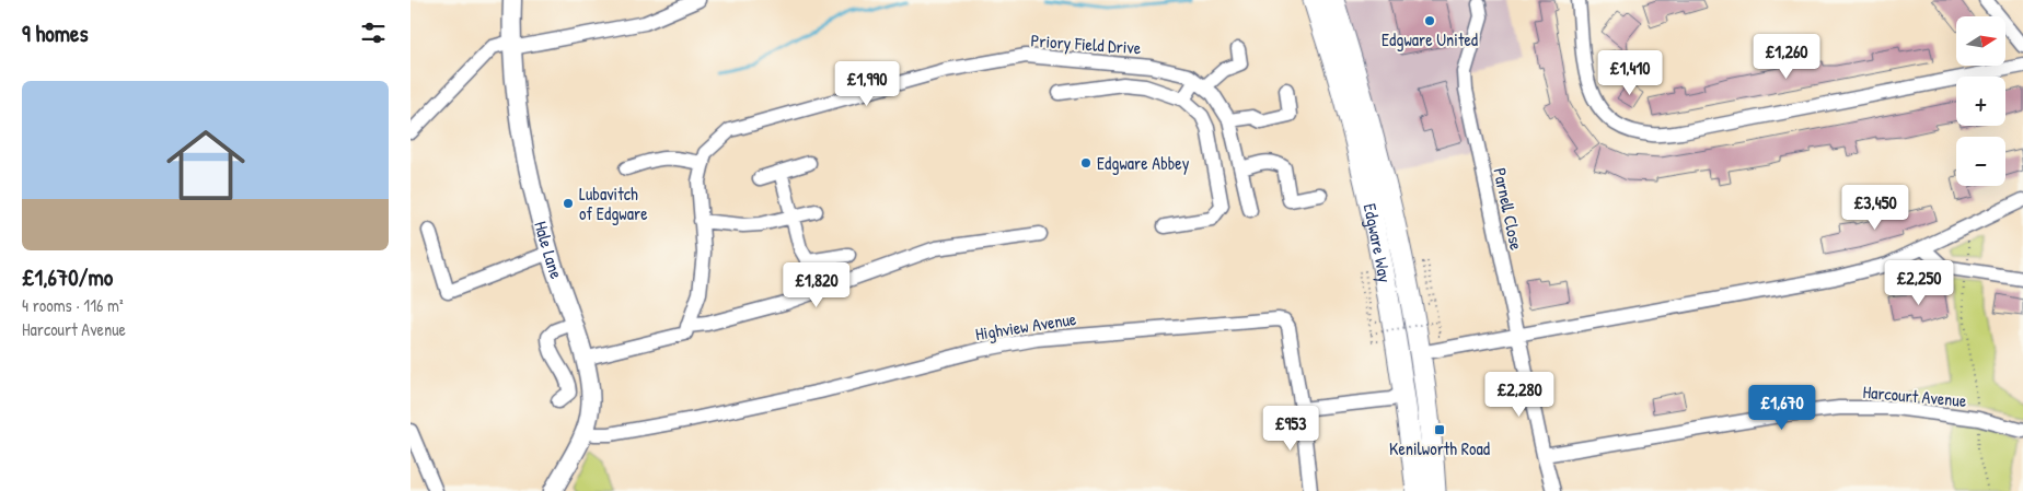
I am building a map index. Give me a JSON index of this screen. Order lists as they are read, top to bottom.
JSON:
{
  "streets": {
    "highway": ["Edgware Way"],
    "main road": ["Hale Lane"],
    "street": [
      "Priory Field Drive",
      "Parnell Close",
      "Highview Avenue",
      "Harcourt Avenue"
    ]
  },
  "crossings": [
    ["Parnell Close", "Harcourt Avenue"],
    ["Hale Lane", "Highview Avenue"]
  ],
  "places": {
    "other": ["Edgware United", "Edgware Abbey", "Lubavitch of Edgware"],
    "transit": ["Kenilworth Road"]
  },
  "north": "right",
  "page": {
    "heading": "9 homes",
    "map_buttons": ["+", "−"],
    "price": [
      "£1,260",
      "£1,410",
      "£1,990",
      "£3,450",
      "£2,250",
      "£1,820",
      "£2,280",
      "£1,670",
      "£953"
    ],
    "list": [
      {
        "name": "£1,670/mo",
        "note": "4 rooms · 116 m² · Harcourt Avenue"
      }
    ]
  }
}
